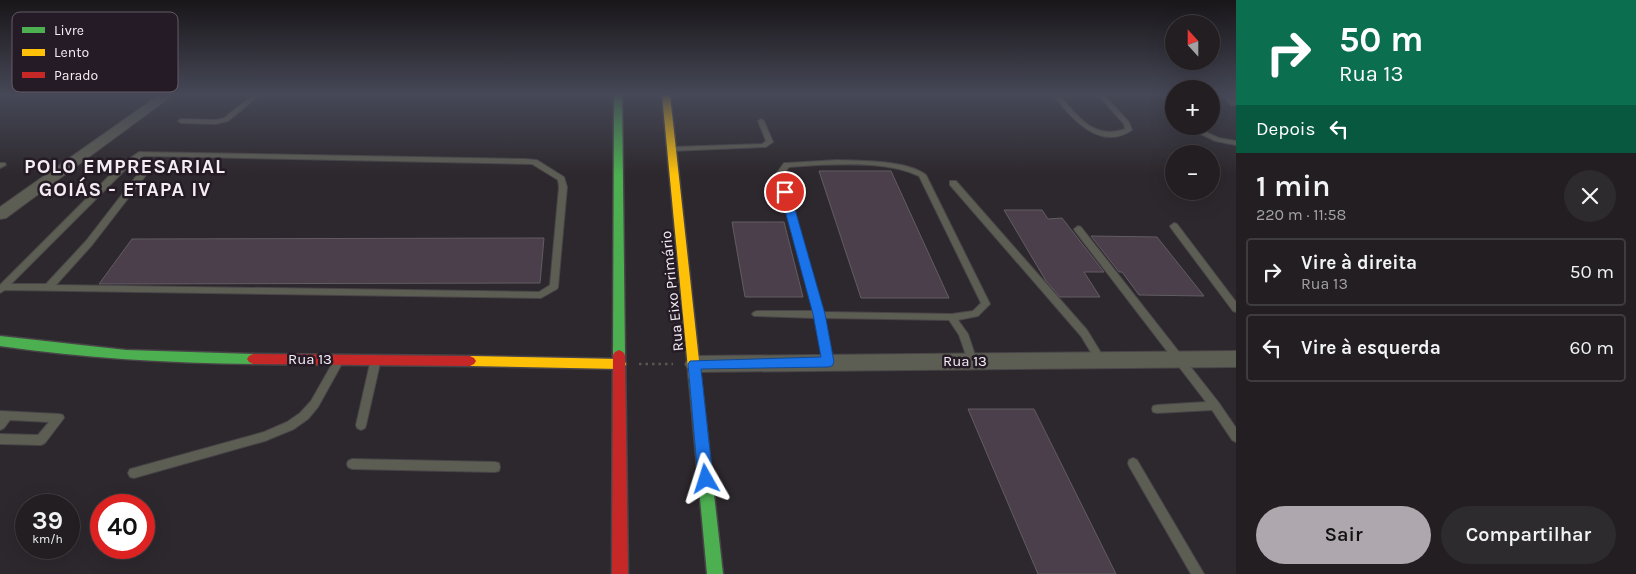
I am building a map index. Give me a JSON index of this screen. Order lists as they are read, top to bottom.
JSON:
{
  "streets": {
    "street": ["Rua Eixo Primário", "Rua 13"]
  },
  "crossings": [
    ["Rua Eixo Primário", "Rua 13"]
  ],
  "districts": ["POLO EMPRESARIAL GOIÁS - ETAPA IV"],
  "legend": ["Livre", "Lento", "Parado"],
  "north": "top",
  "page": {
    "turn": ["50 m", "Rua 13"],
    "map_buttons": ["+", "−"],
    "then": "Depois",
    "heading": ["1 min", "220 m · 11:58"],
    "list": [
      {
        "name": "Vire à direita",
        "note": "Rua 13",
        "value": "50 m"
      },
      {
        "name": "Vire à esquerda",
        "value": "60 m"
      }
    ],
    "speed": "39 km/h",
    "limit": "40",
    "buttons": ["Sair", "Compartilhar"]
  }
}
